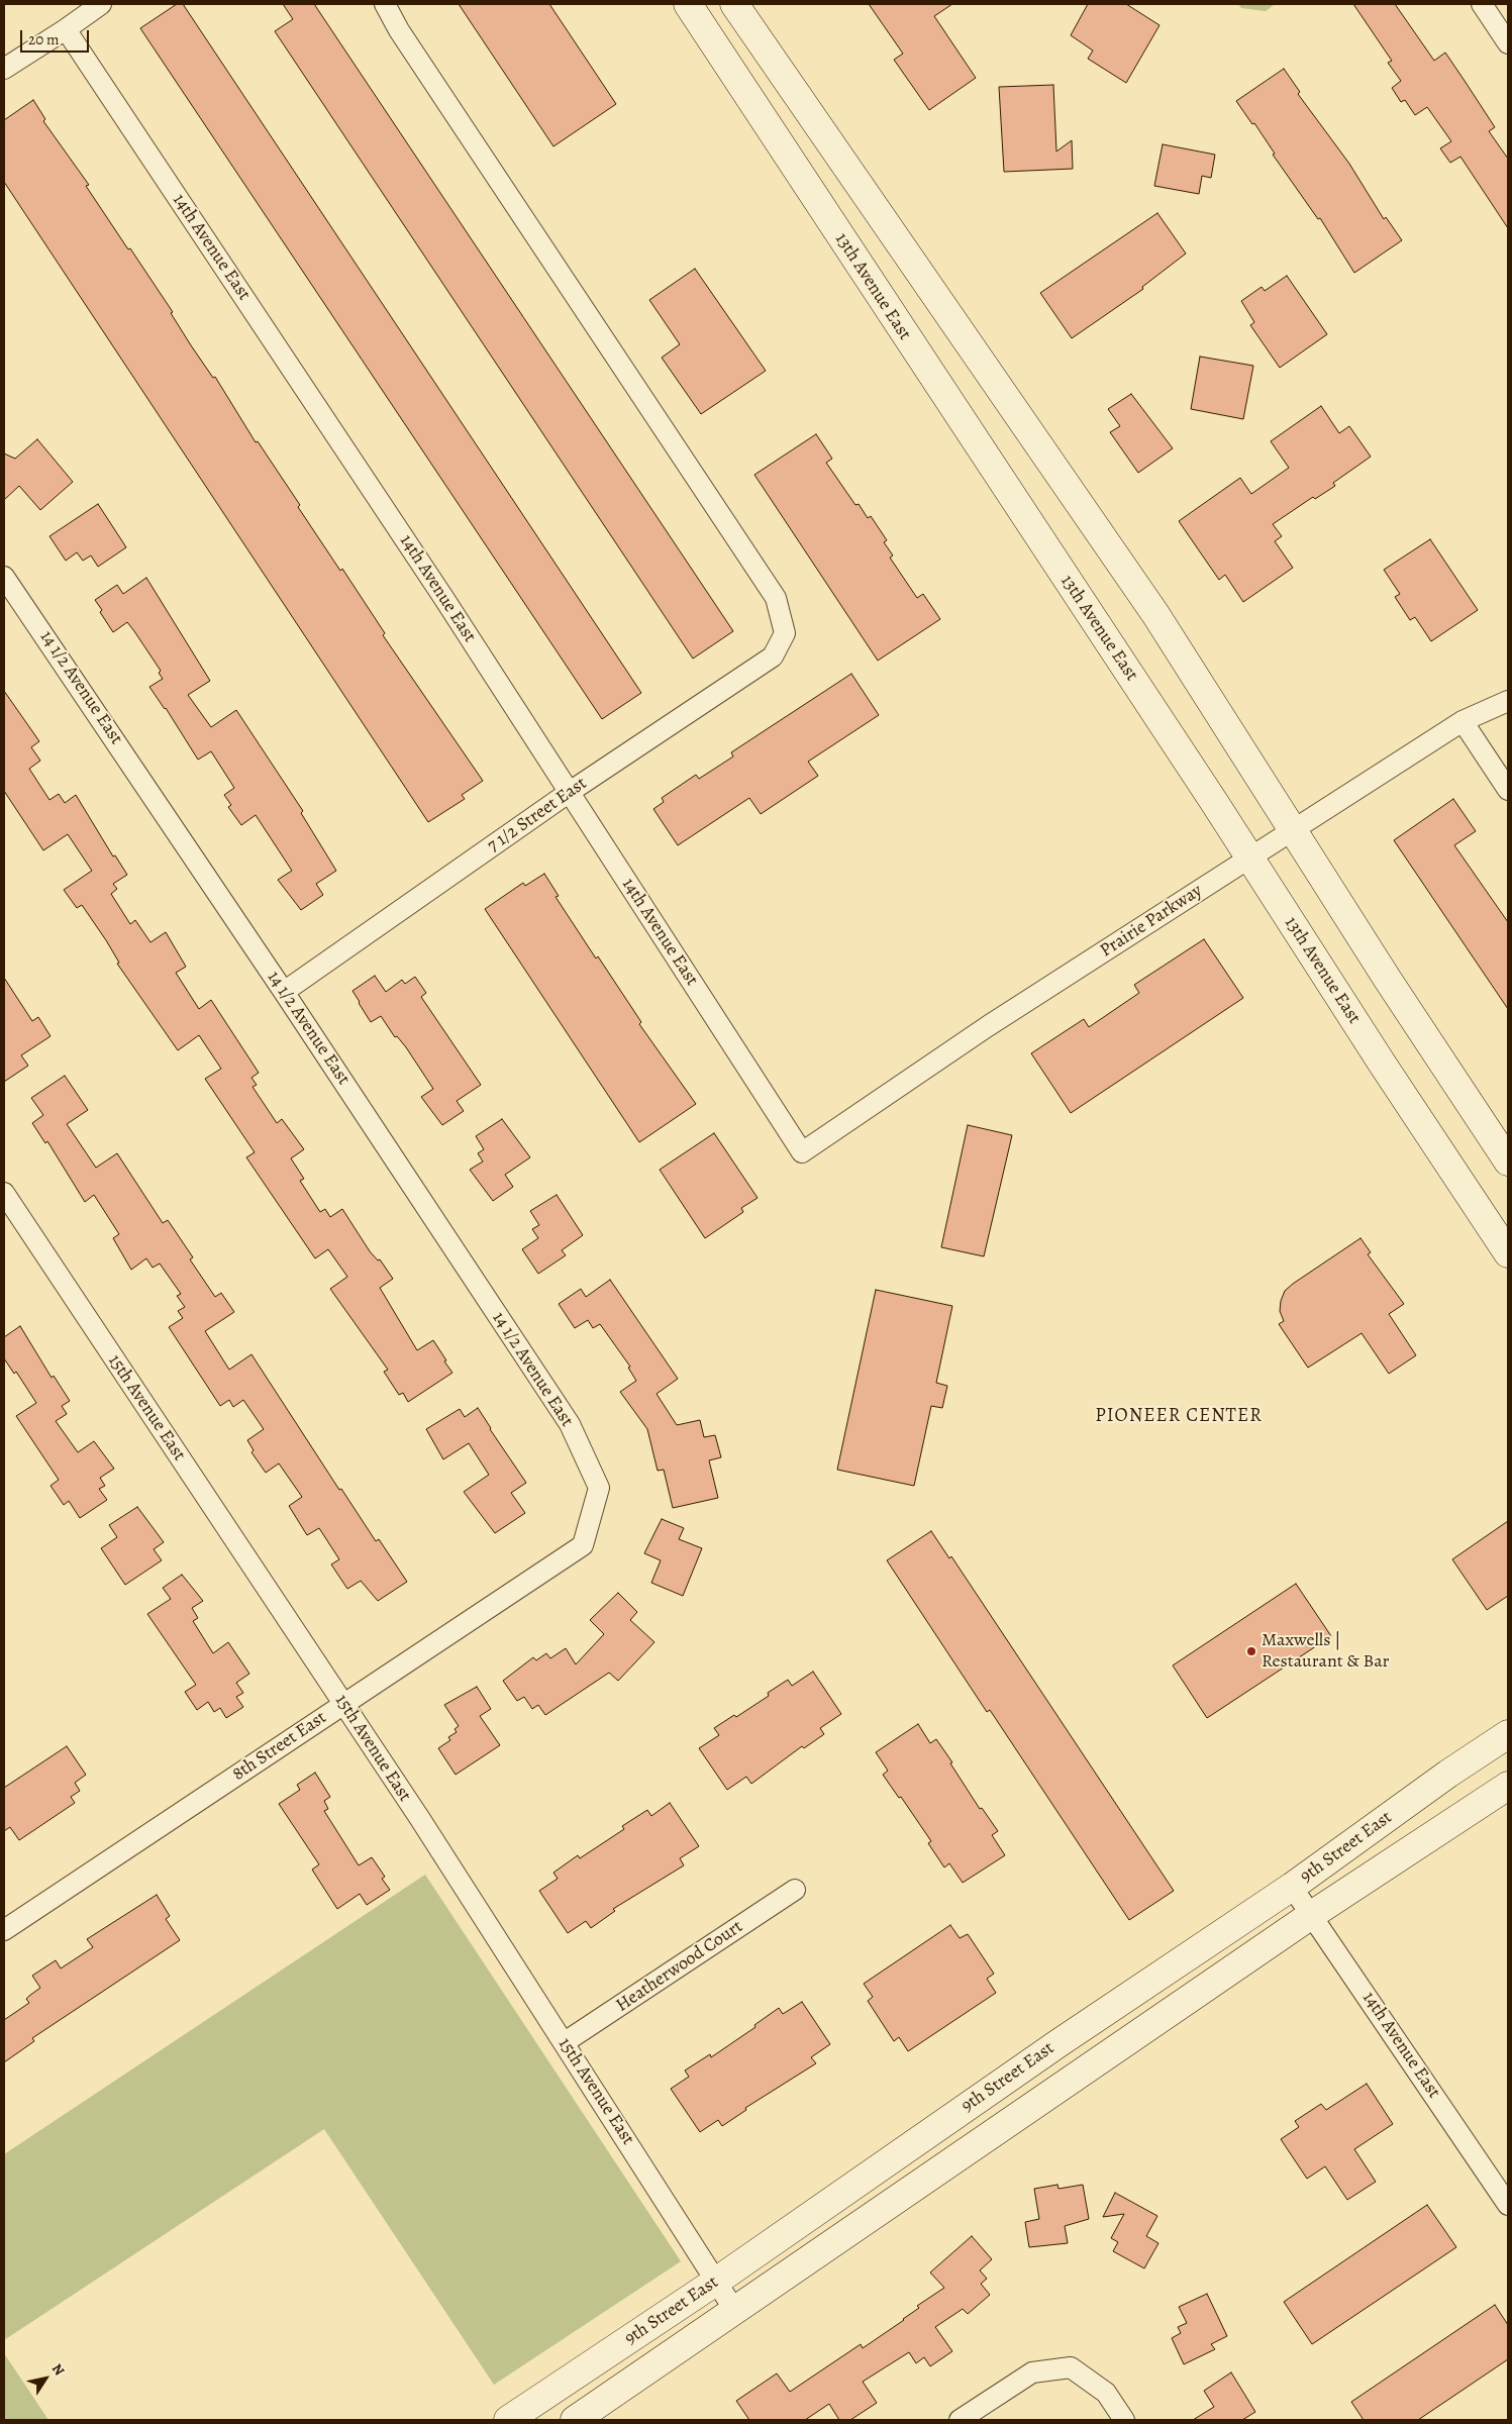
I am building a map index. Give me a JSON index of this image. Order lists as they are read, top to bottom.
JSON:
{
  "streets": {
    "main road": ["13th Avenue East", "9th Street East"],
    "street": [
      "14th Avenue East",
      "14 1/2 Avenue East",
      "7 1/2 Street East",
      "Prairie Parkway",
      "15th Avenue East",
      "8th Street East",
      "Heatherwood Court"
    ]
  },
  "crossings": [
    ["14th Avenue East", "7 1/2 Street East"],
    ["14th Avenue East", "Prairie Parkway"],
    ["14th Avenue East", "9th Street East"],
    ["13th Avenue East", "Prairie Parkway"],
    ["14 1/2 Avenue East", "7 1/2 Street East"],
    ["14 1/2 Avenue East", "8th Street East"],
    ["15th Avenue East", "8th Street East"],
    ["15th Avenue East", "9th Street East"],
    ["15th Avenue East", "Heatherwood Court"]
  ],
  "districts": ["PIONEER CENTER"],
  "places": ["Maxwells | Restaurant & Bar"],
  "scale_bar": "20 m",
  "north": "top right"
}
